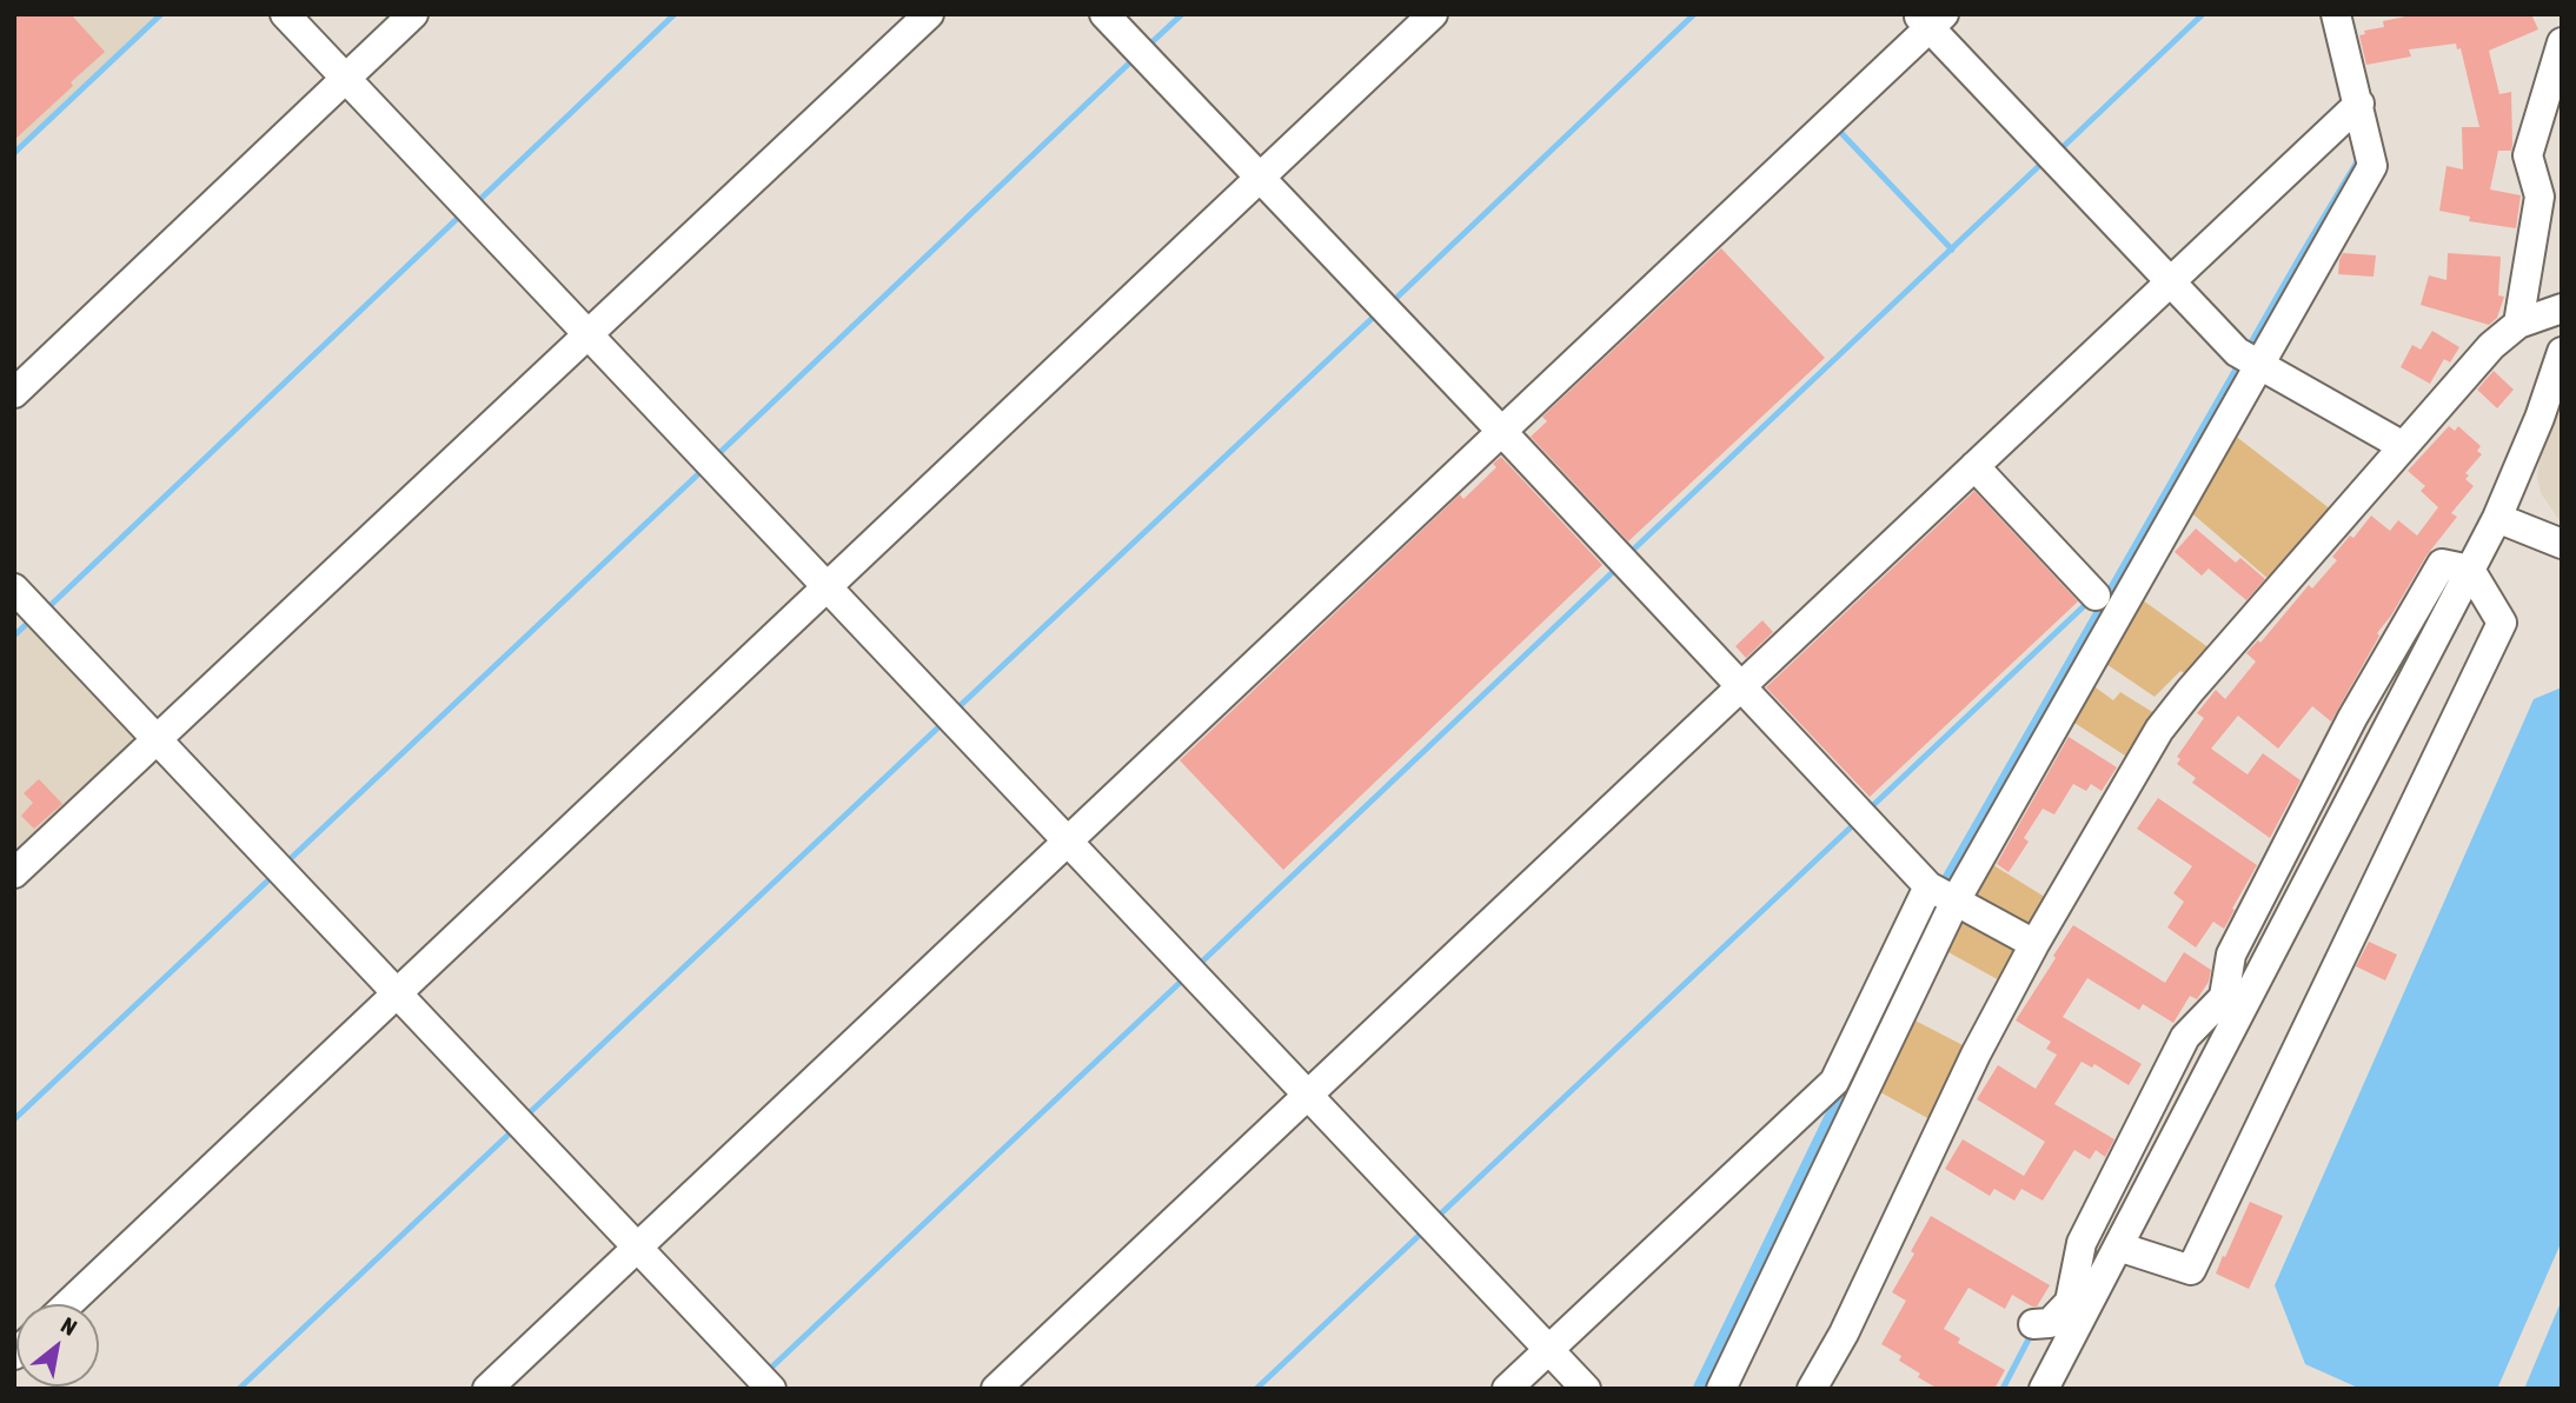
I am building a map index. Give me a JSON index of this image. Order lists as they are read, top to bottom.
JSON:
{
  "north": "top right"
}
